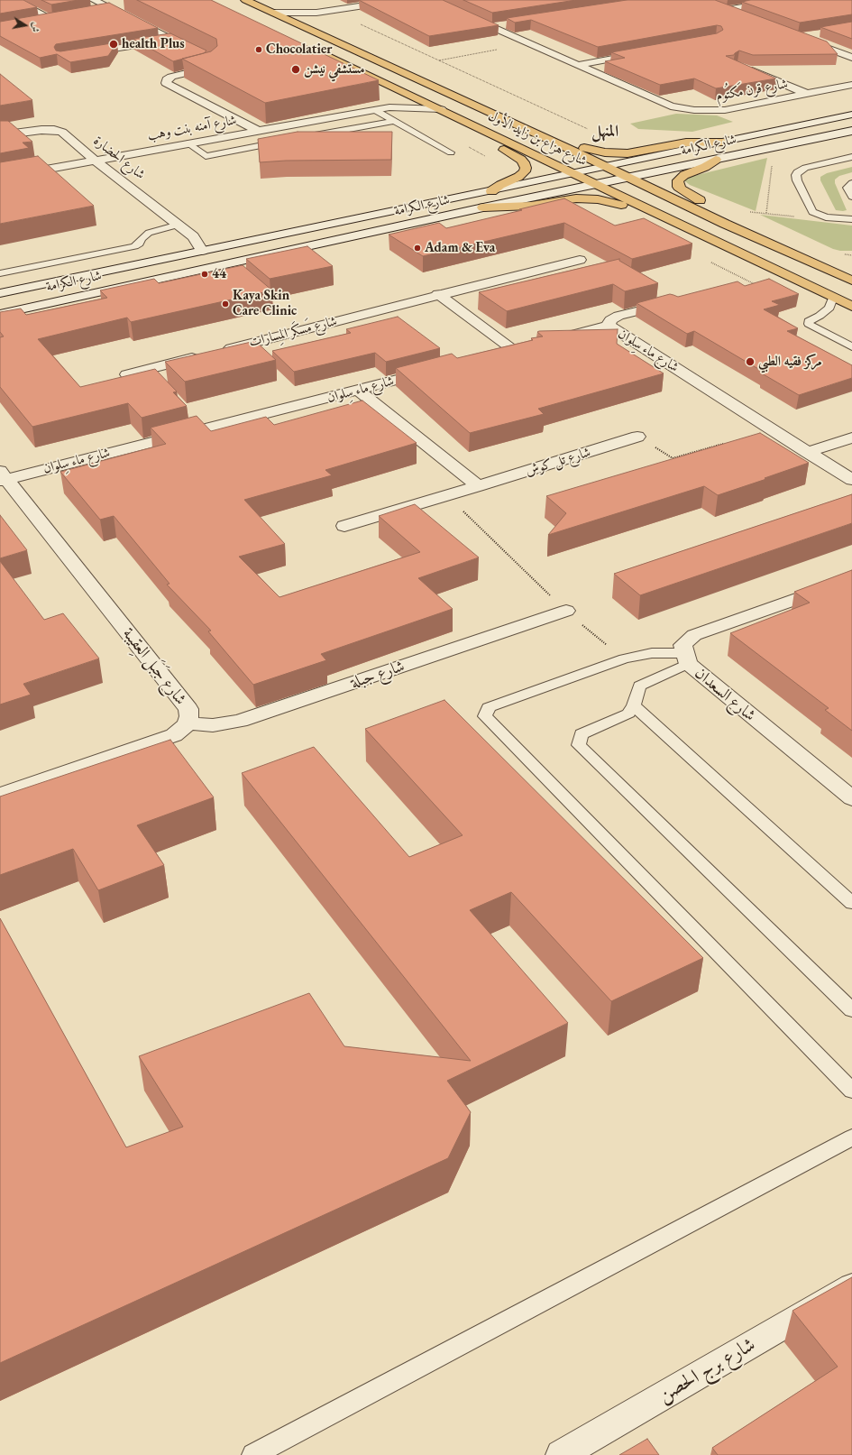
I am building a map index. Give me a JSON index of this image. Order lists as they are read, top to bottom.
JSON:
{
  "streets": {
    "main road": ["شارع هزاع بن زايد الأول"],
    "street": [
      "شارع قرن مَكتُوم",
      "شارع آمنه بنت وهب",
      "شارع الكرامة",
      "شارع الحضارة",
      "شارع مَسكَر المِسارات",
      "شارع ماء سِلوان",
      "شارع تل كوش",
      "شارع جَبَل العِقيبة",
      "شارع جبلة",
      "شارع السعدان",
      "شارع برج الحصن"
    ]
  },
  "crossings": [
    ["شارع آمنه بنت وهب", "شارع هزاع بن زايد الأول"],
    ["شارع آمنه بنت وهب", "شارع الحضارة"],
    ["شارع هزاع بن زايد الأول", "شارع الكرامة"],
    ["شارع الكرامة", "شارع الحضارة"],
    ["شارع ماء سِلوان", "شارع جَبَل العِقيبة"],
    ["شارع جَبَل العِقيبة", "شارع جبلة"]
  ],
  "districts": ["المنهل"],
  "places": [
    "health Plus",
    "Chocolatier",
    "مستشفي نيشن",
    "Adam & Eva",
    "44",
    "Kaya Skin Care Clinic",
    "مركز فقيه الطبي"
  ],
  "north": "right"
}
